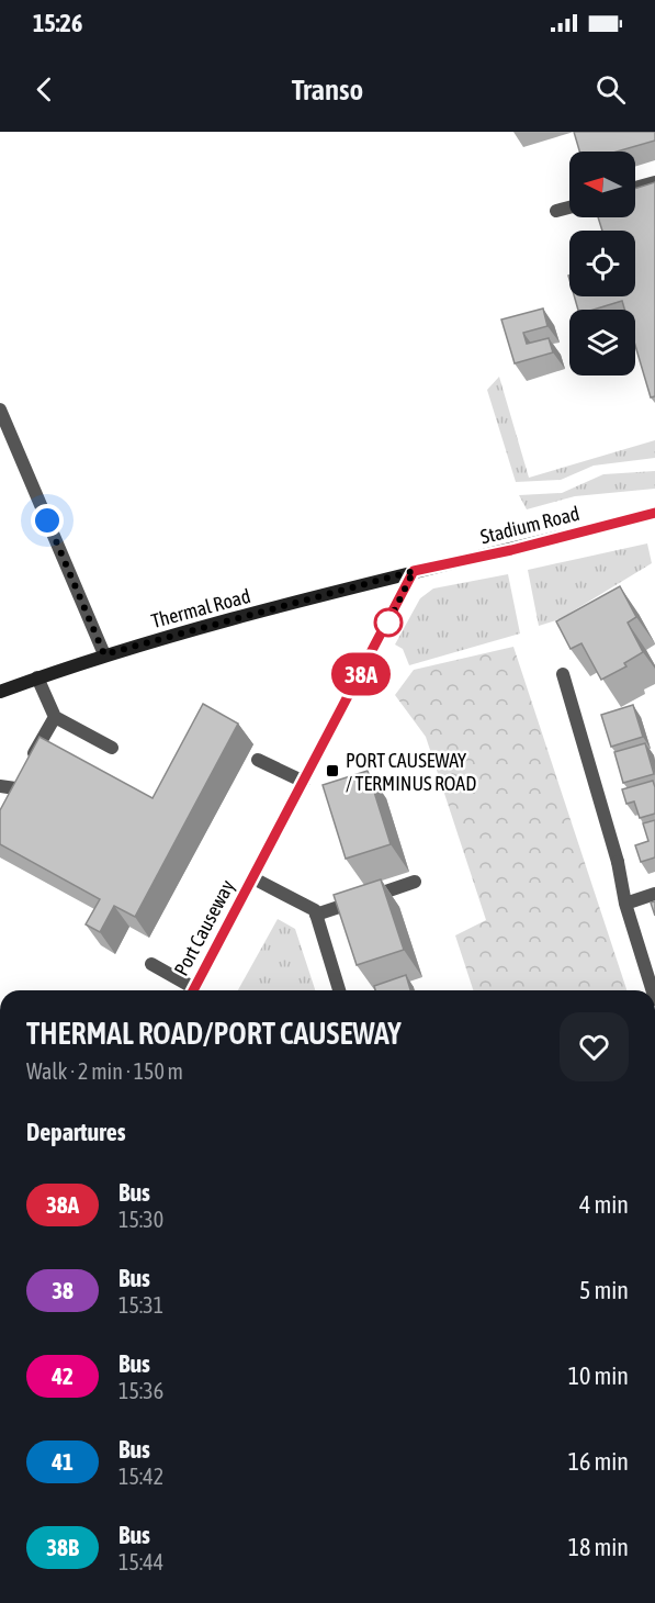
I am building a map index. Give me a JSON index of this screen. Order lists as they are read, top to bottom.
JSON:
{
  "streets": {
    "street": ["Stadium Road", "Thermal Road", "Port Causeway"]
  },
  "crossings": [
    ["Stadium Road", "Thermal Road"],
    ["Stadium Road", "Port Causeway"],
    ["Thermal Road", "Port Causeway"]
  ],
  "places": {
    "transit": ["PORT CAUSEWAY / TERMINUS ROAD"]
  },
  "lines": ["bus line 38A"],
  "north": "left",
  "page": {
    "status": "15:26",
    "header": "Transo",
    "on_map": "38A",
    "heading": [
      ["THERMAL ROAD/PORT CAUSEWAY", "Walk · 2 min · 150 m"],
      "Departures"
    ],
    "list": [
      {
        "mark": "38A",
        "name": "Bus",
        "note": "15:30",
        "value": "4 min"
      },
      {
        "mark": "38",
        "name": "Bus",
        "note": "15:31",
        "value": "5 min"
      },
      {
        "mark": "42",
        "name": "Bus",
        "note": "15:36",
        "value": "10 min"
      },
      {
        "mark": "41",
        "name": "Bus",
        "note": "15:42",
        "value": "16 min"
      },
      {
        "mark": "38B",
        "name": "Bus",
        "note": "15:44",
        "value": "18 min"
      }
    ]
  }
}
